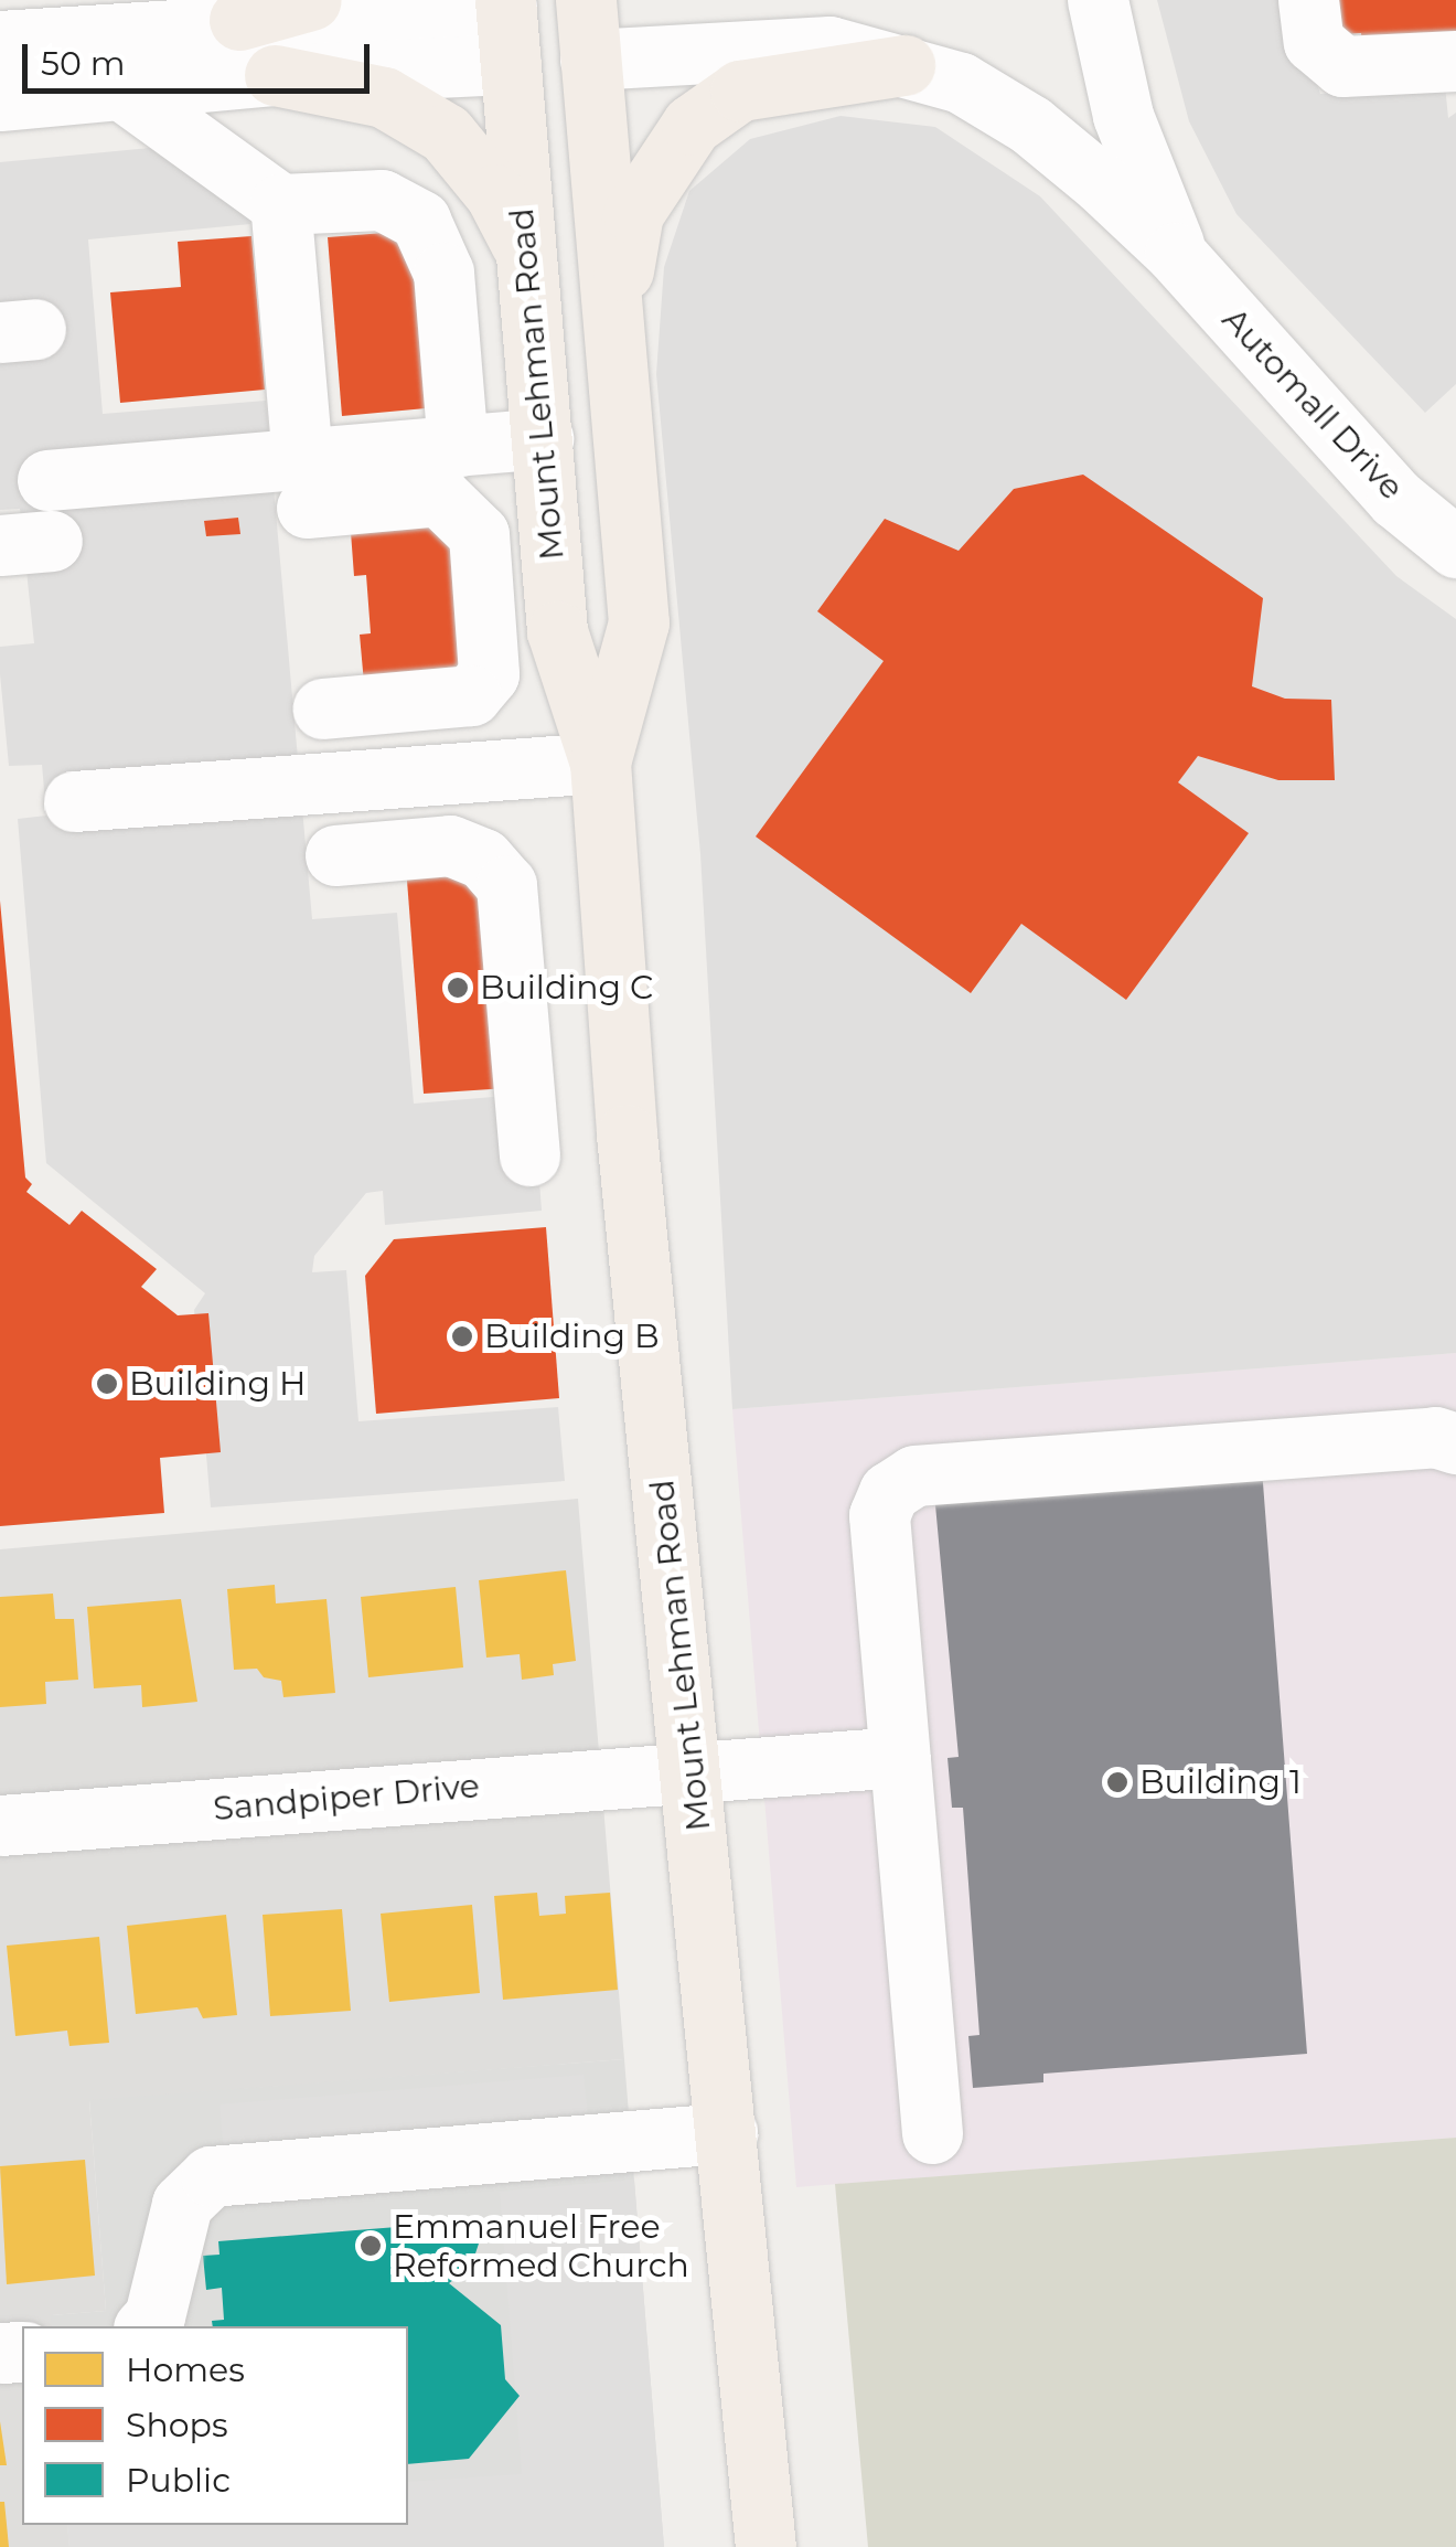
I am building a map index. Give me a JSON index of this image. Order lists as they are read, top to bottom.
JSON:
{
  "streets": {
    "main road": ["Mount Lehman Road"],
    "street": ["Automall Drive", "Sandpiper Drive"]
  },
  "crossings": [
    ["Mount Lehman Road", "Automall Drive"],
    ["Mount Lehman Road", "Sandpiper Drive"]
  ],
  "places": [
    "Building C",
    "Building B",
    "Building H",
    "Building 1",
    "Emmanuel Free Reformed Church"
  ],
  "legend": ["Homes", "Shops", "Public"],
  "scale_bar": "50 m"
}
